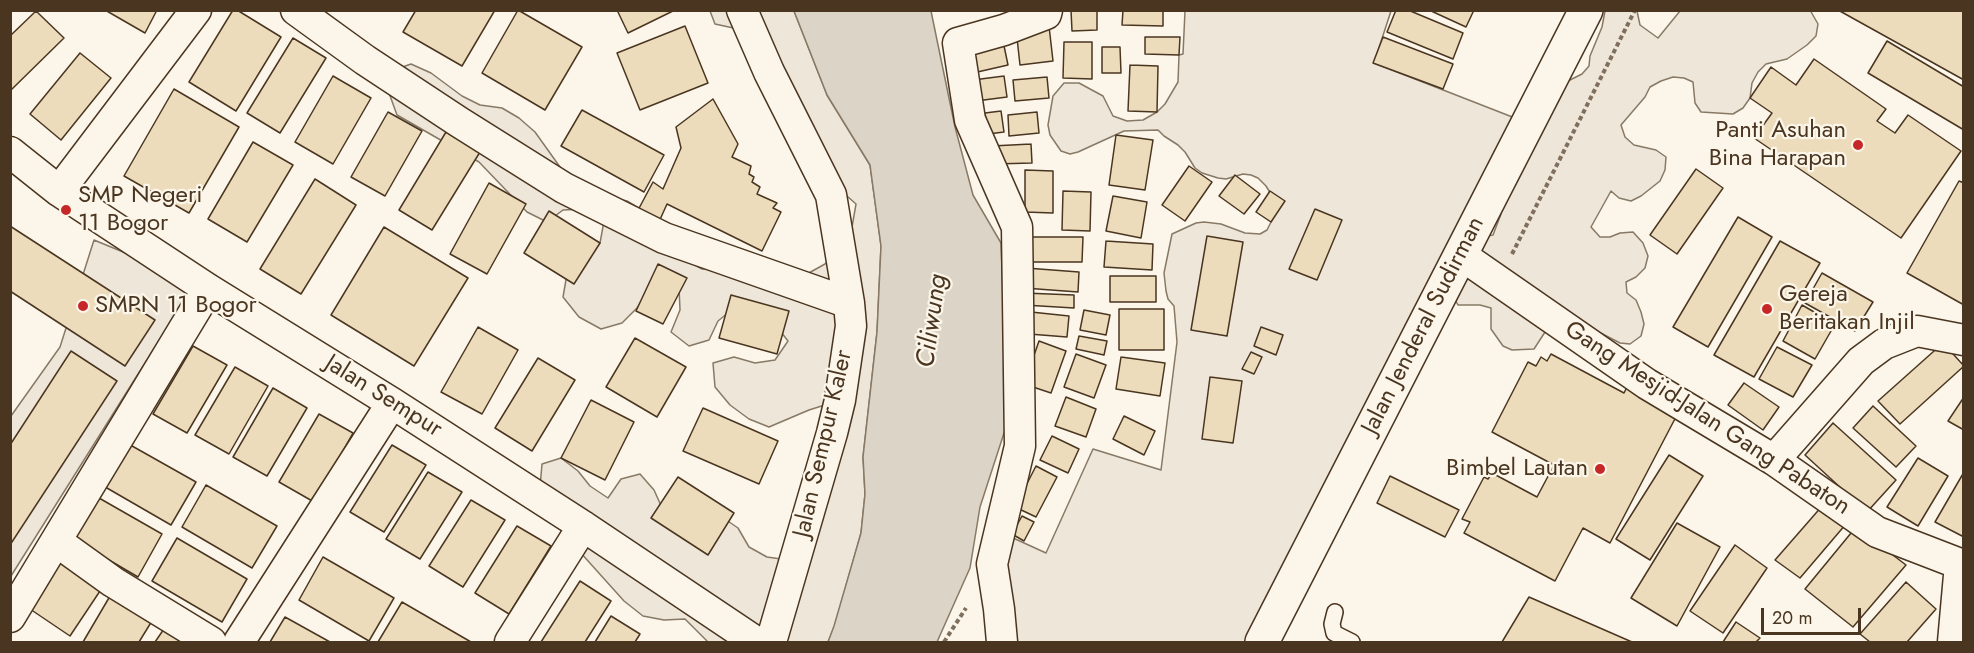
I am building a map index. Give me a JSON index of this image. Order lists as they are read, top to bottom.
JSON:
{
  "streets": {
    "main road": ["Jalan Jenderal Sudirman"],
    "street": ["Jalan Sempur", "Gang Mesjid-Jalan Gang Pabaton", "Jalan Sempur Kaler"]
  },
  "crossings": [
    ["Jalan Jenderal Sudirman", "Gang Mesjid-Jalan Gang Pabaton"]
  ],
  "water": ["Ciliwung"],
  "places": [
    "Panti Asuhan Bina Harapan",
    "SMP Negeri 11 Bogor",
    "SMPN 11 Bogor",
    "Gereja Beritakan Injil",
    "Bimbel Lautan"
  ],
  "scale_bar": "20 m"
}
